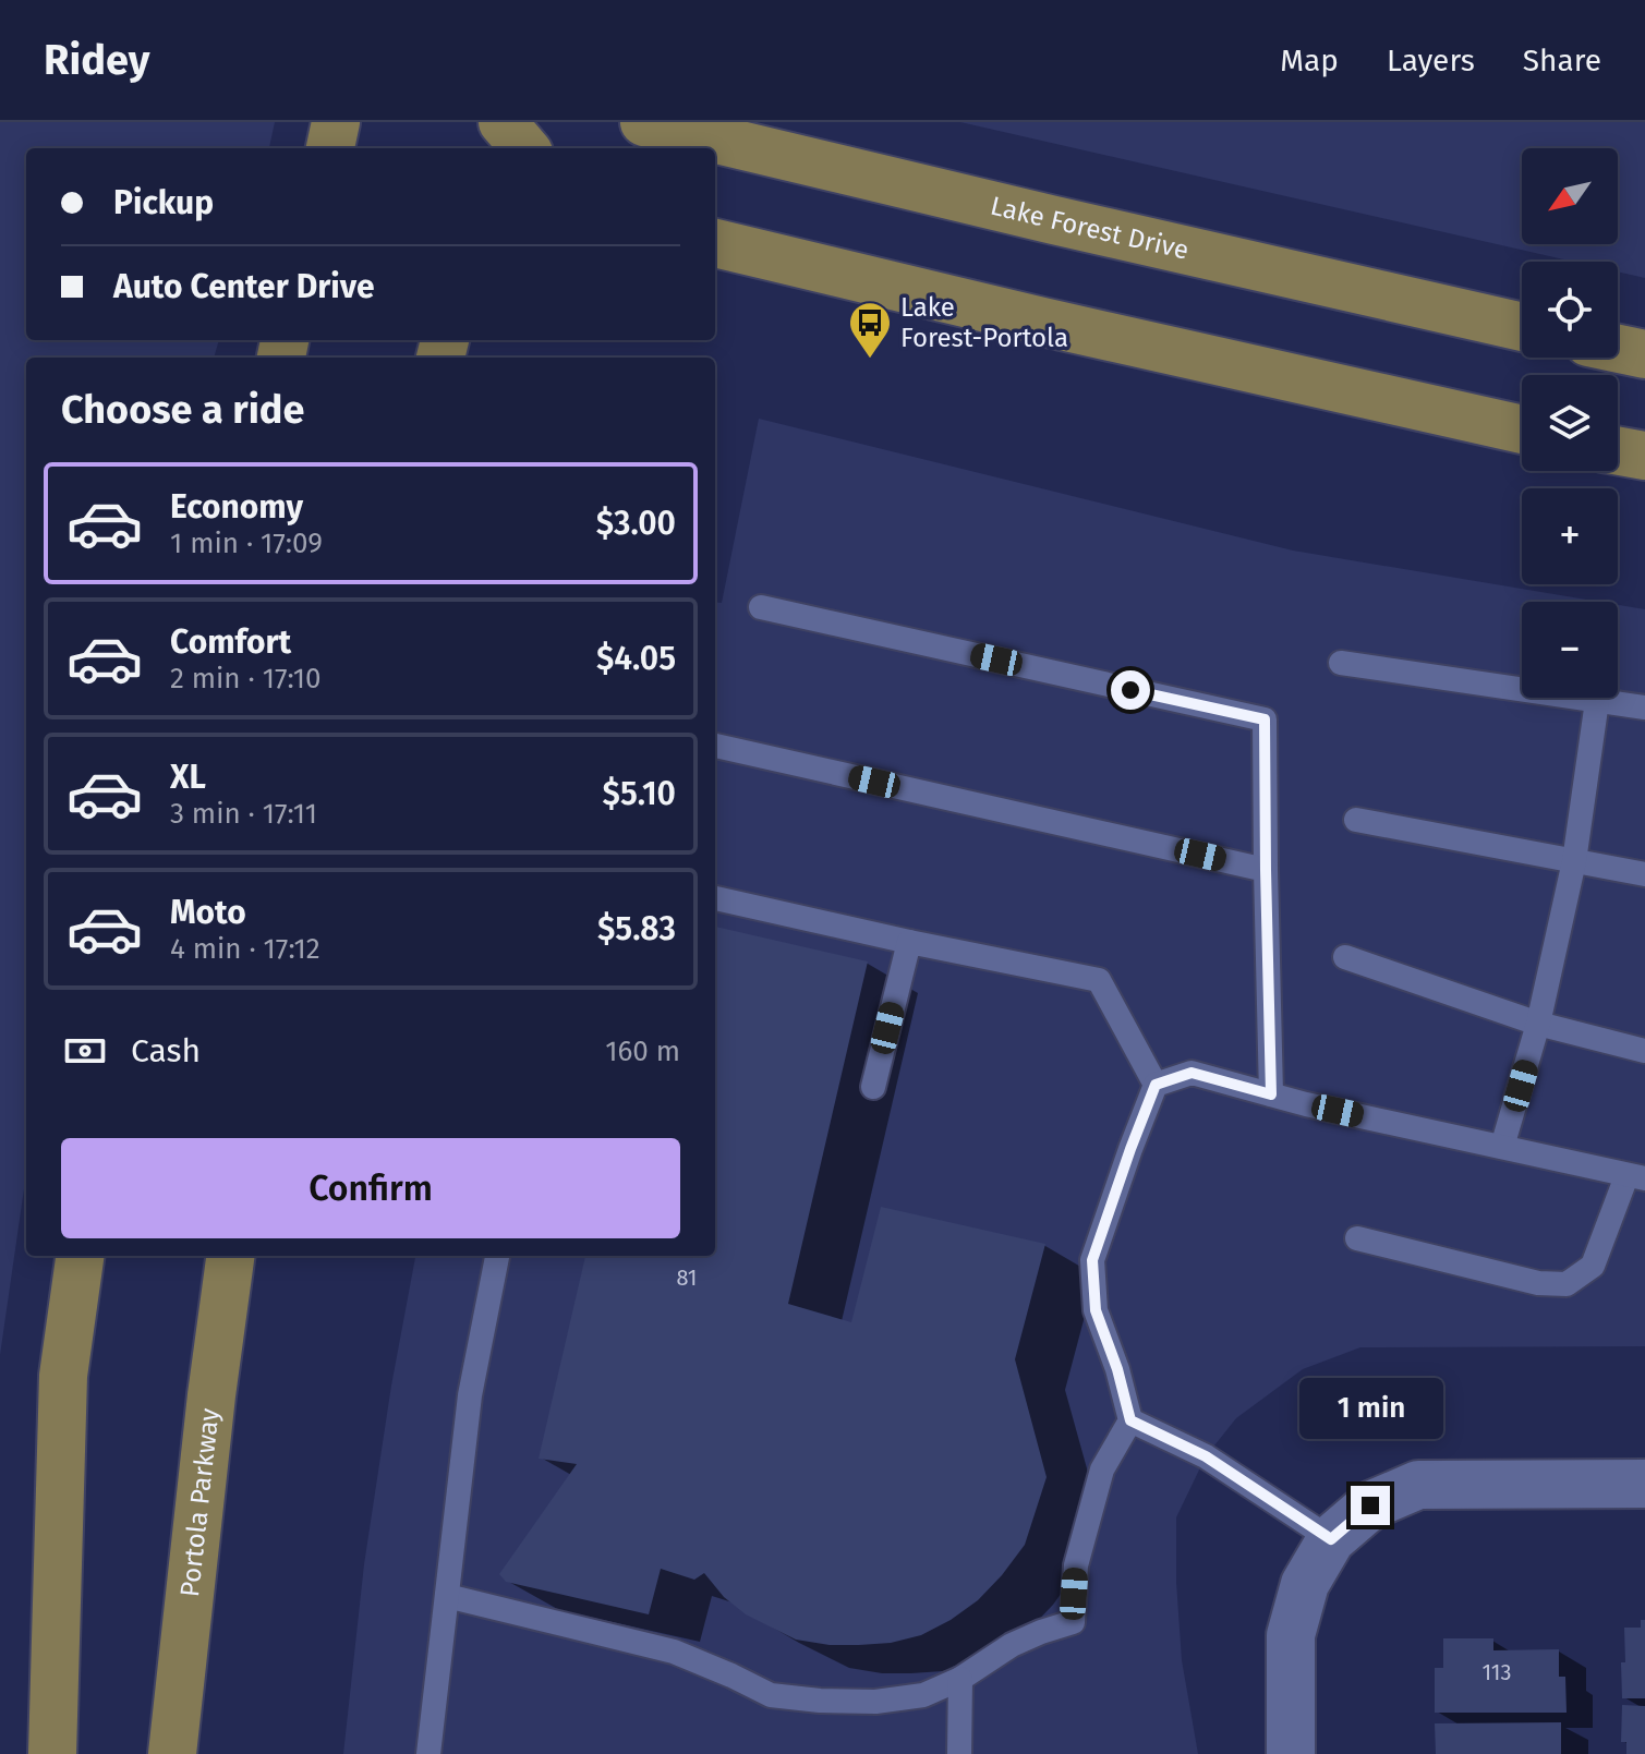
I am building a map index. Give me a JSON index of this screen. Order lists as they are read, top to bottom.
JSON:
{
  "streets": {
    "main road": ["Lake Forest Drive", "Portola Parkway"]
  },
  "places": {
    "bus stop": ["Lake Forest-Portola"]
  },
  "house_numbers": ["81", "113"],
  "north": "bottom left",
  "page": {
    "header": "Ridey",
    "nav": ["Map", "Layers", "Share"],
    "map_buttons": ["+", "−"],
    "banner": ["Pickup", "Auto Center Drive"],
    "heading": "Choose a ride",
    "list": [
      {
        "name": "Economy",
        "note": "1 min · 17:09",
        "value": "$3.00"
      },
      {
        "name": "Comfort",
        "note": "2 min · 17:10",
        "value": "$4.05"
      },
      {
        "name": "XL",
        "note": "3 min · 17:11",
        "value": "$5.10"
      },
      {
        "name": "Moto",
        "note": "4 min · 17:12",
        "value": "$5.83"
      }
    ],
    "pay": ["Cash", "160 m"],
    "buttons": "Confirm",
    "bubble": "1 min"
  }
}
